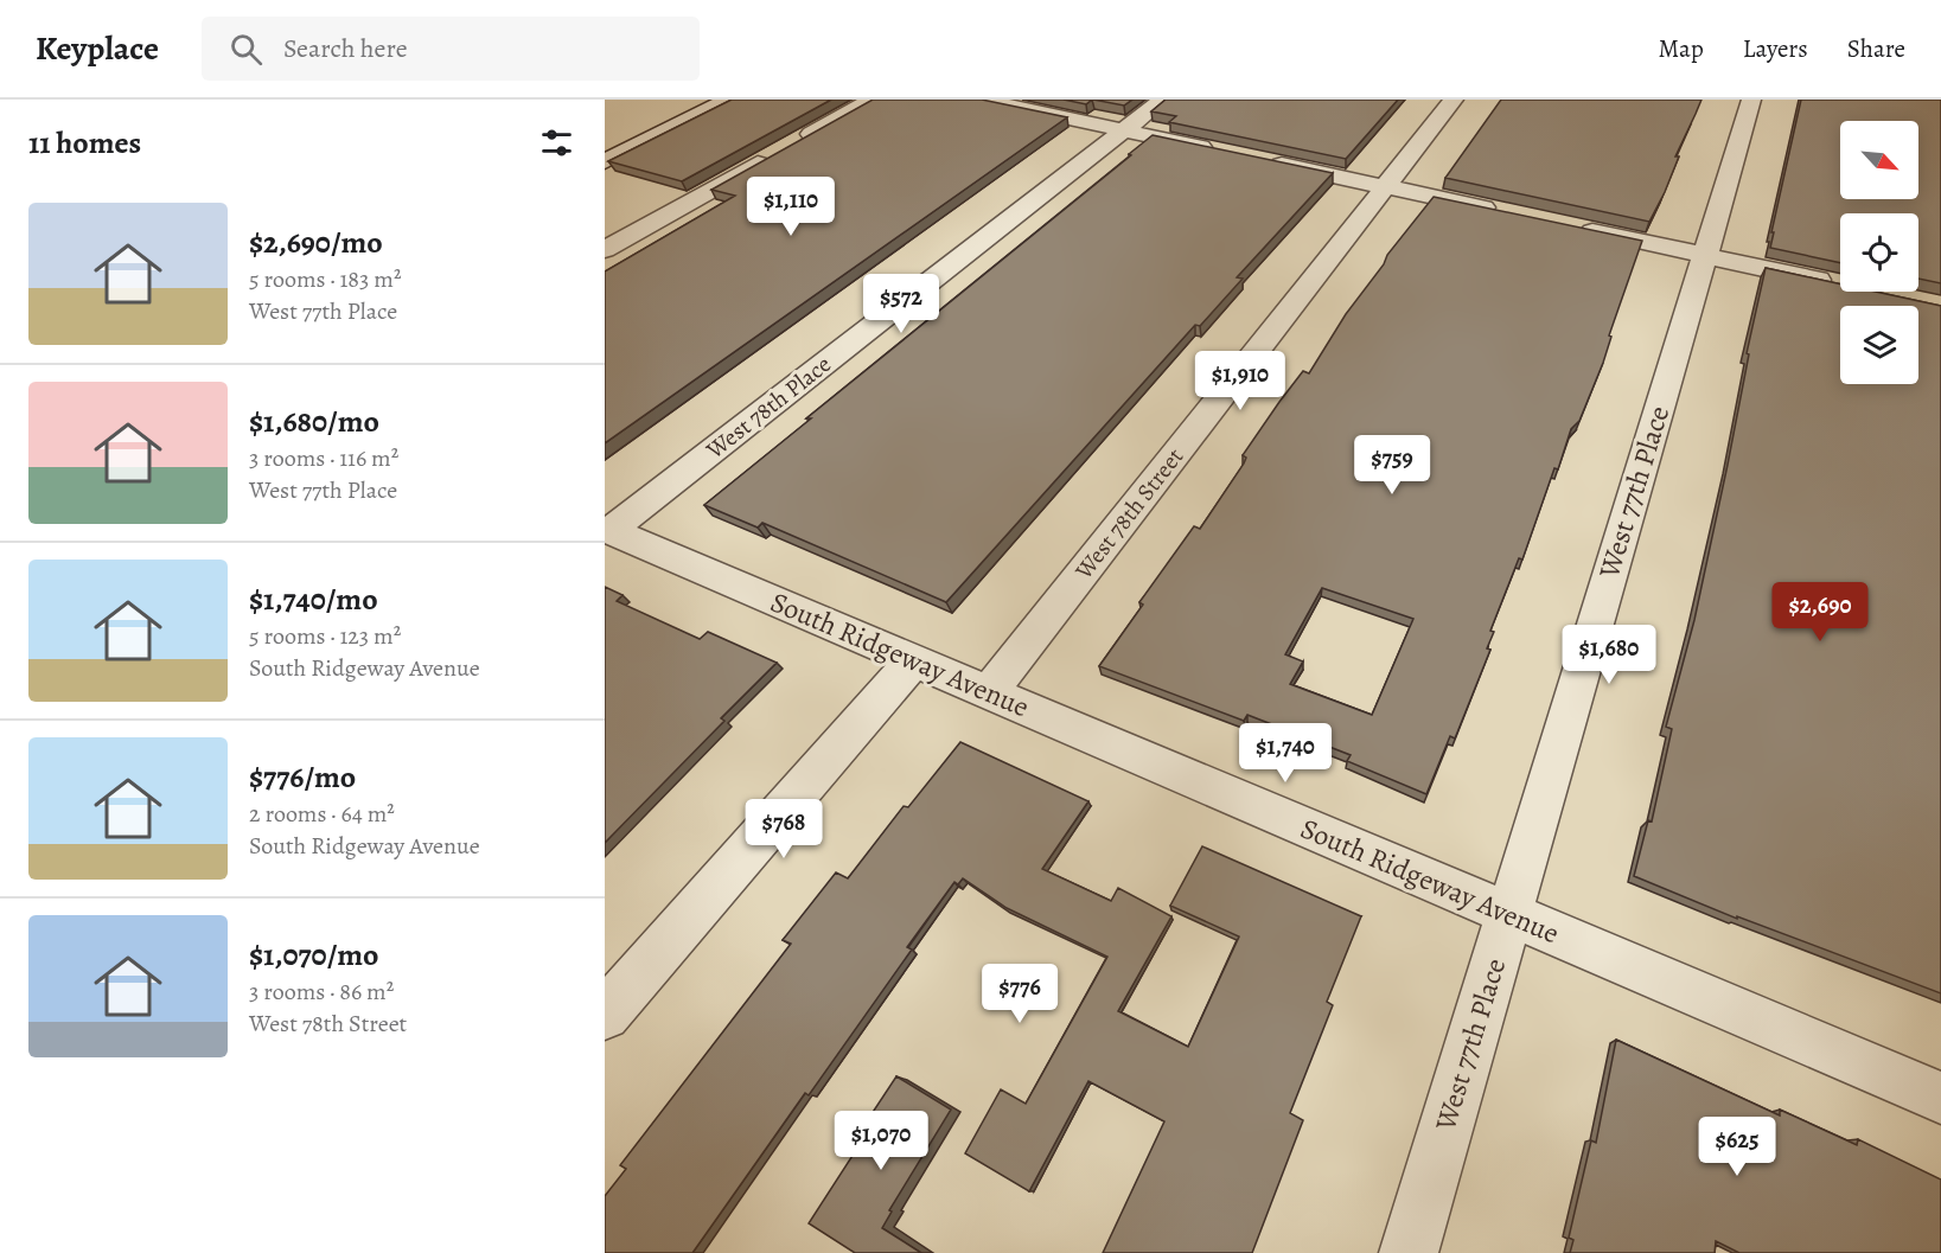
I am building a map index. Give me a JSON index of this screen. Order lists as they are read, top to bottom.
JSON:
{
  "streets": {
    "street": [
      "West 78th Place",
      "West 77th Place",
      "West 78th Street",
      "South Ridgeway Avenue"
    ]
  },
  "crossings": [
    ["West 78th Place", "South Ridgeway Avenue"],
    ["West 77th Place", "South Ridgeway Avenue"],
    ["West 78th Street", "South Ridgeway Avenue"]
  ],
  "north": "bottom right",
  "page": {
    "header": "Keyplace",
    "search": "Search here",
    "nav": ["Map", "Layers", "Share"],
    "heading": "11 homes",
    "price": [
      "$1,110",
      "$572",
      "$1,910",
      "$759",
      "$2,690",
      "$1,680",
      "$1,740",
      "$768",
      "$776",
      "$1,070",
      "$625"
    ],
    "list": [
      {
        "name": "$2,690/mo",
        "note": "5 rooms · 183 m² · West 77th Place"
      },
      {
        "name": "$1,680/mo",
        "note": "3 rooms · 116 m² · West 77th Place"
      },
      {
        "name": "$1,740/mo",
        "note": "5 rooms · 123 m² · South Ridgeway Avenue"
      },
      {
        "name": "$776/mo",
        "note": "2 rooms · 64 m² · South Ridgeway Avenue"
      },
      {
        "name": "$1,070/mo",
        "note": "3 rooms · 86 m² · West 78th Street"
      }
    ]
  }
}
